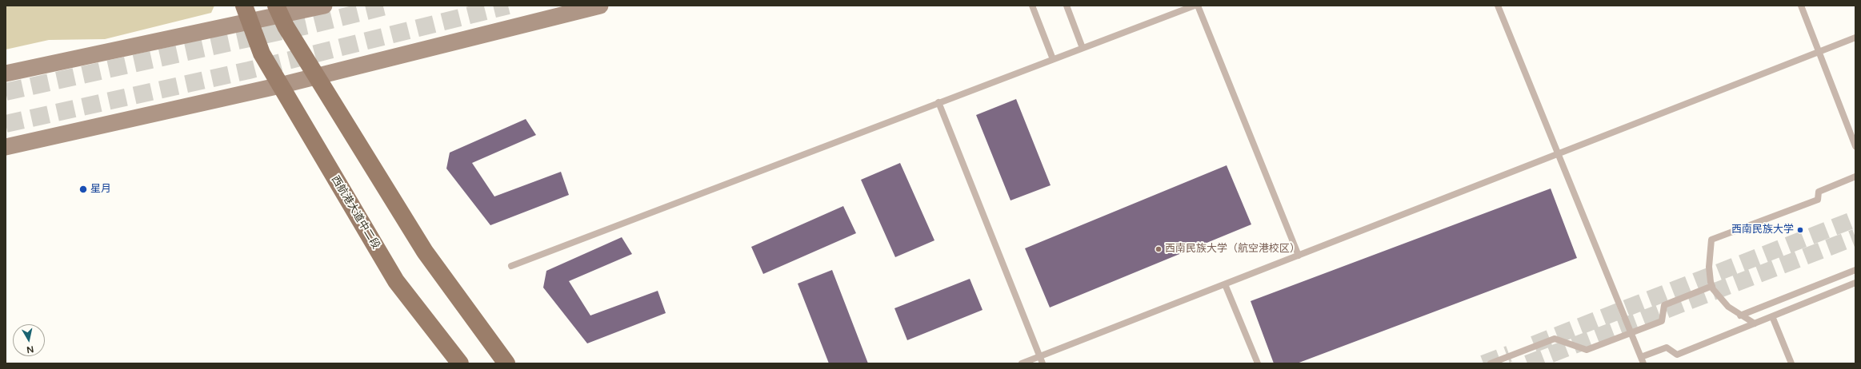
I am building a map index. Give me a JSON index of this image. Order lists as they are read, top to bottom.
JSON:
{
  "streets": {
    "main road": ["西航港大道中二段"]
  },
  "places": ["星月", "西南民族大学", "西南民族大学（航空港校区）"],
  "north": "bottom"
}
